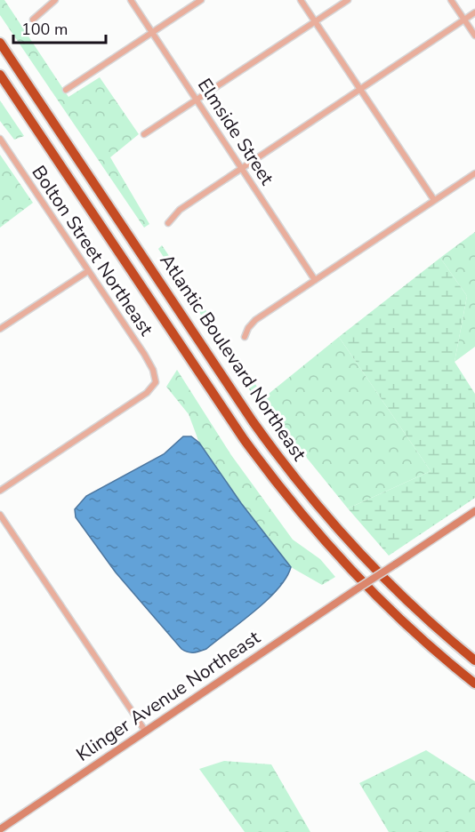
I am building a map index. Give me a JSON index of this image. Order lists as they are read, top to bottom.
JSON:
{
  "streets": {
    "highway": ["Atlantic Boulevard Northeast"],
    "street": ["Elmside Street", "Bolton Street Northeast", "Klinger Avenue Northeast"]
  },
  "scale_bar": "100 m"
}
